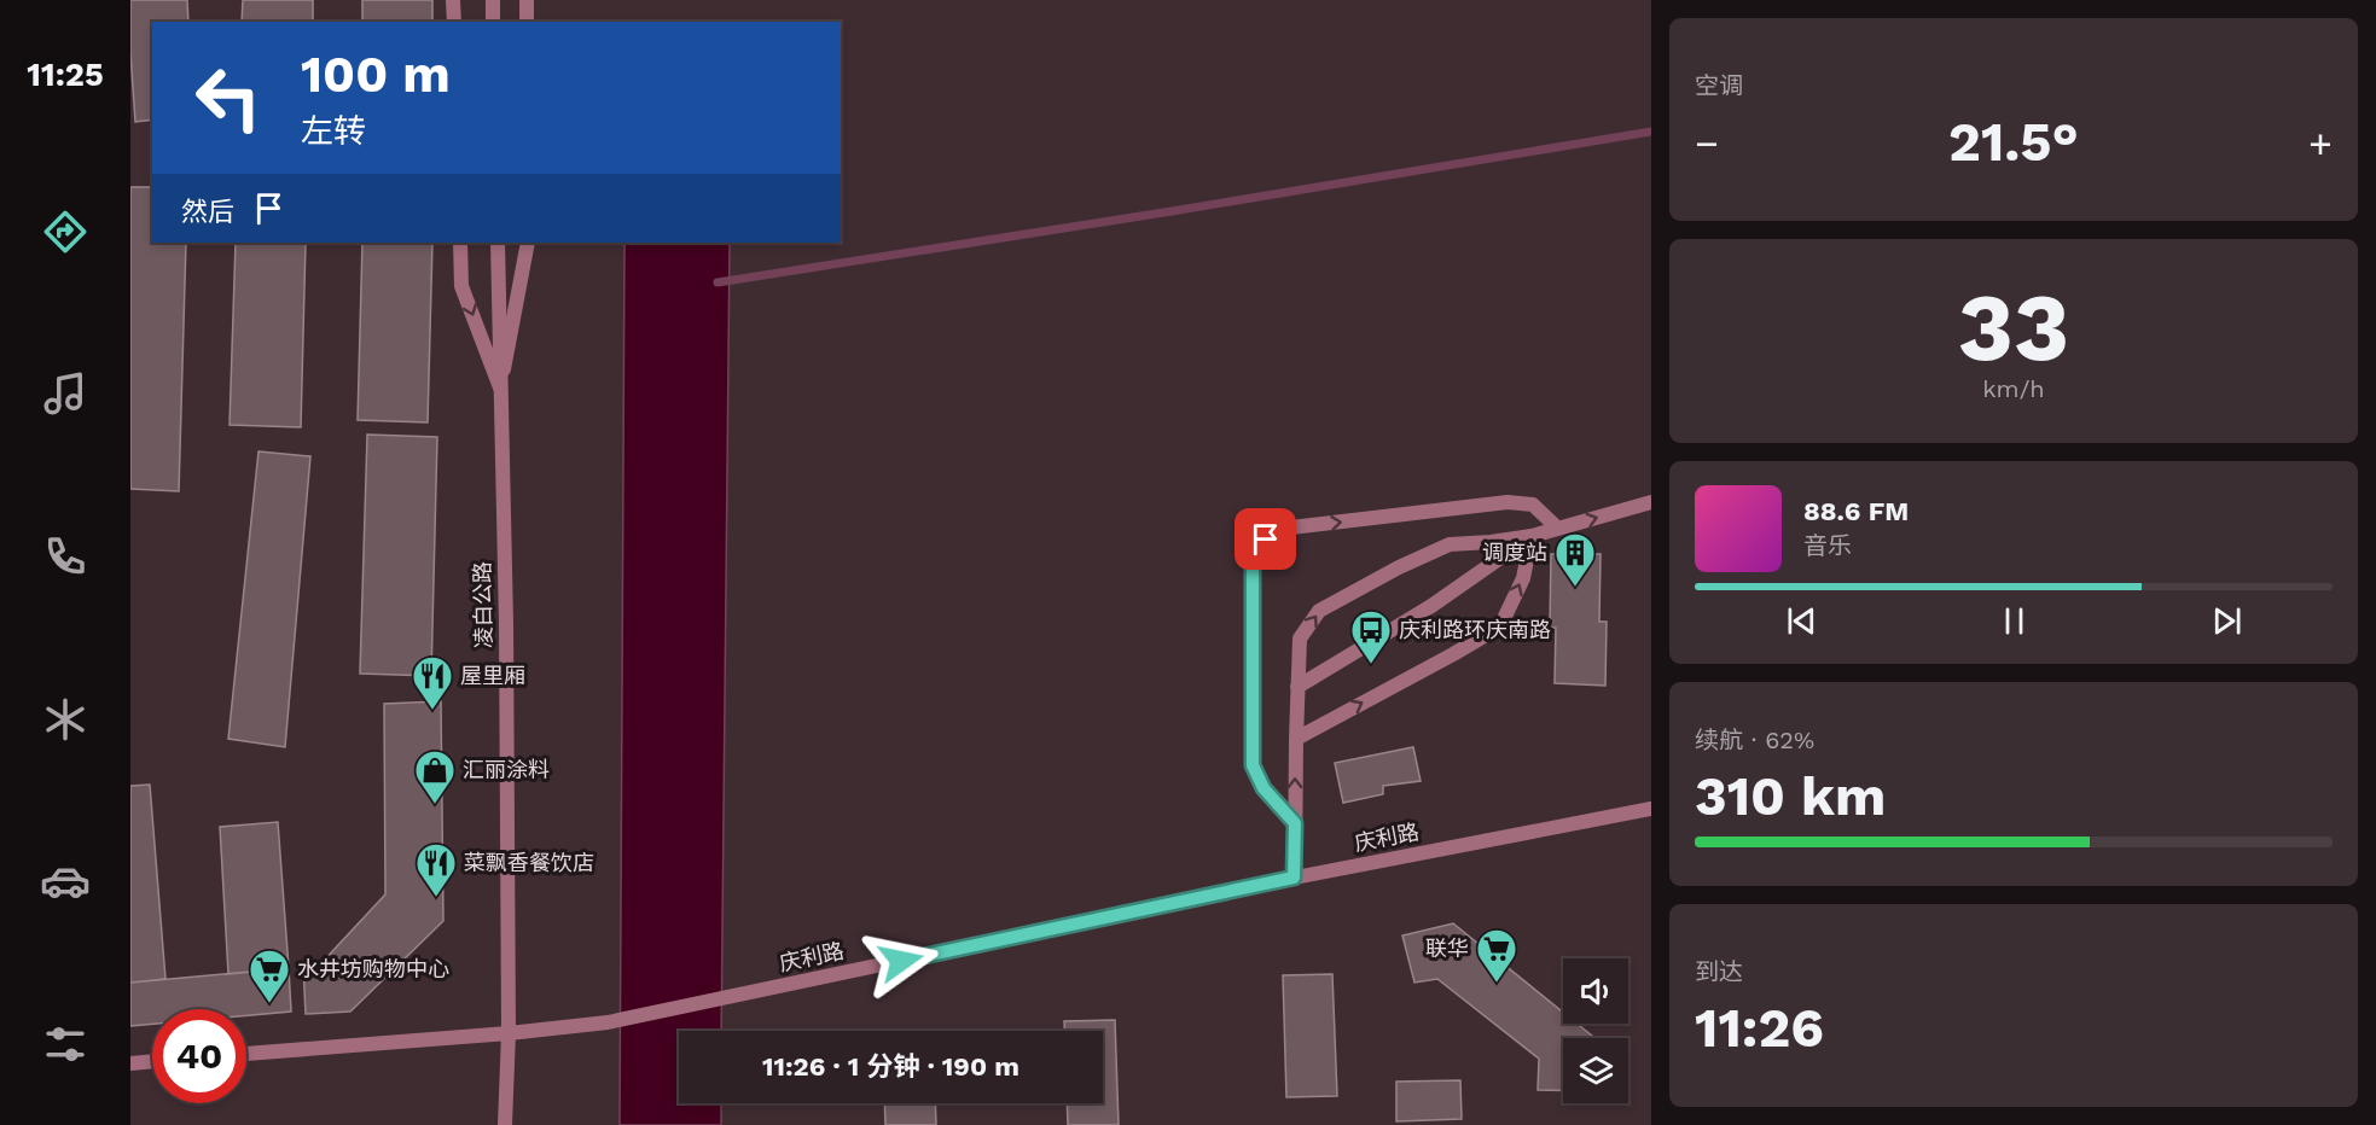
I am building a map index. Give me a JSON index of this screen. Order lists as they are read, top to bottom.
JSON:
{
  "streets": {
    "street": ["凌白公路", "庆利路"]
  },
  "crossings": [
    ["凌白公路", "庆利路"]
  ],
  "places": {
    "building": ["调度站"],
    "bus stop": ["庆利路环庆南路"],
    "restaurant": ["屋里厢", "菜飘香餐饮店"],
    "shop": ["汇丽涂料"],
    "supermarket": ["联华", "水井坊购物中心"]
  },
  "page": {
    "tabs": "11:25",
    "tile": [
      "空调",
      ["33", "km/h"],
      ["续航 · 62%", "310 km"],
      ["到达", "11:26"]
    ],
    "turn": ["100 m", "左转"],
    "heat": ["−", "21.5°", "+"],
    "then": "然后",
    "song": ["88.6 FM", "音乐"],
    "limit": "40",
    "trip": "11:26 · 1 分钟 · 190 m"
  }
}
